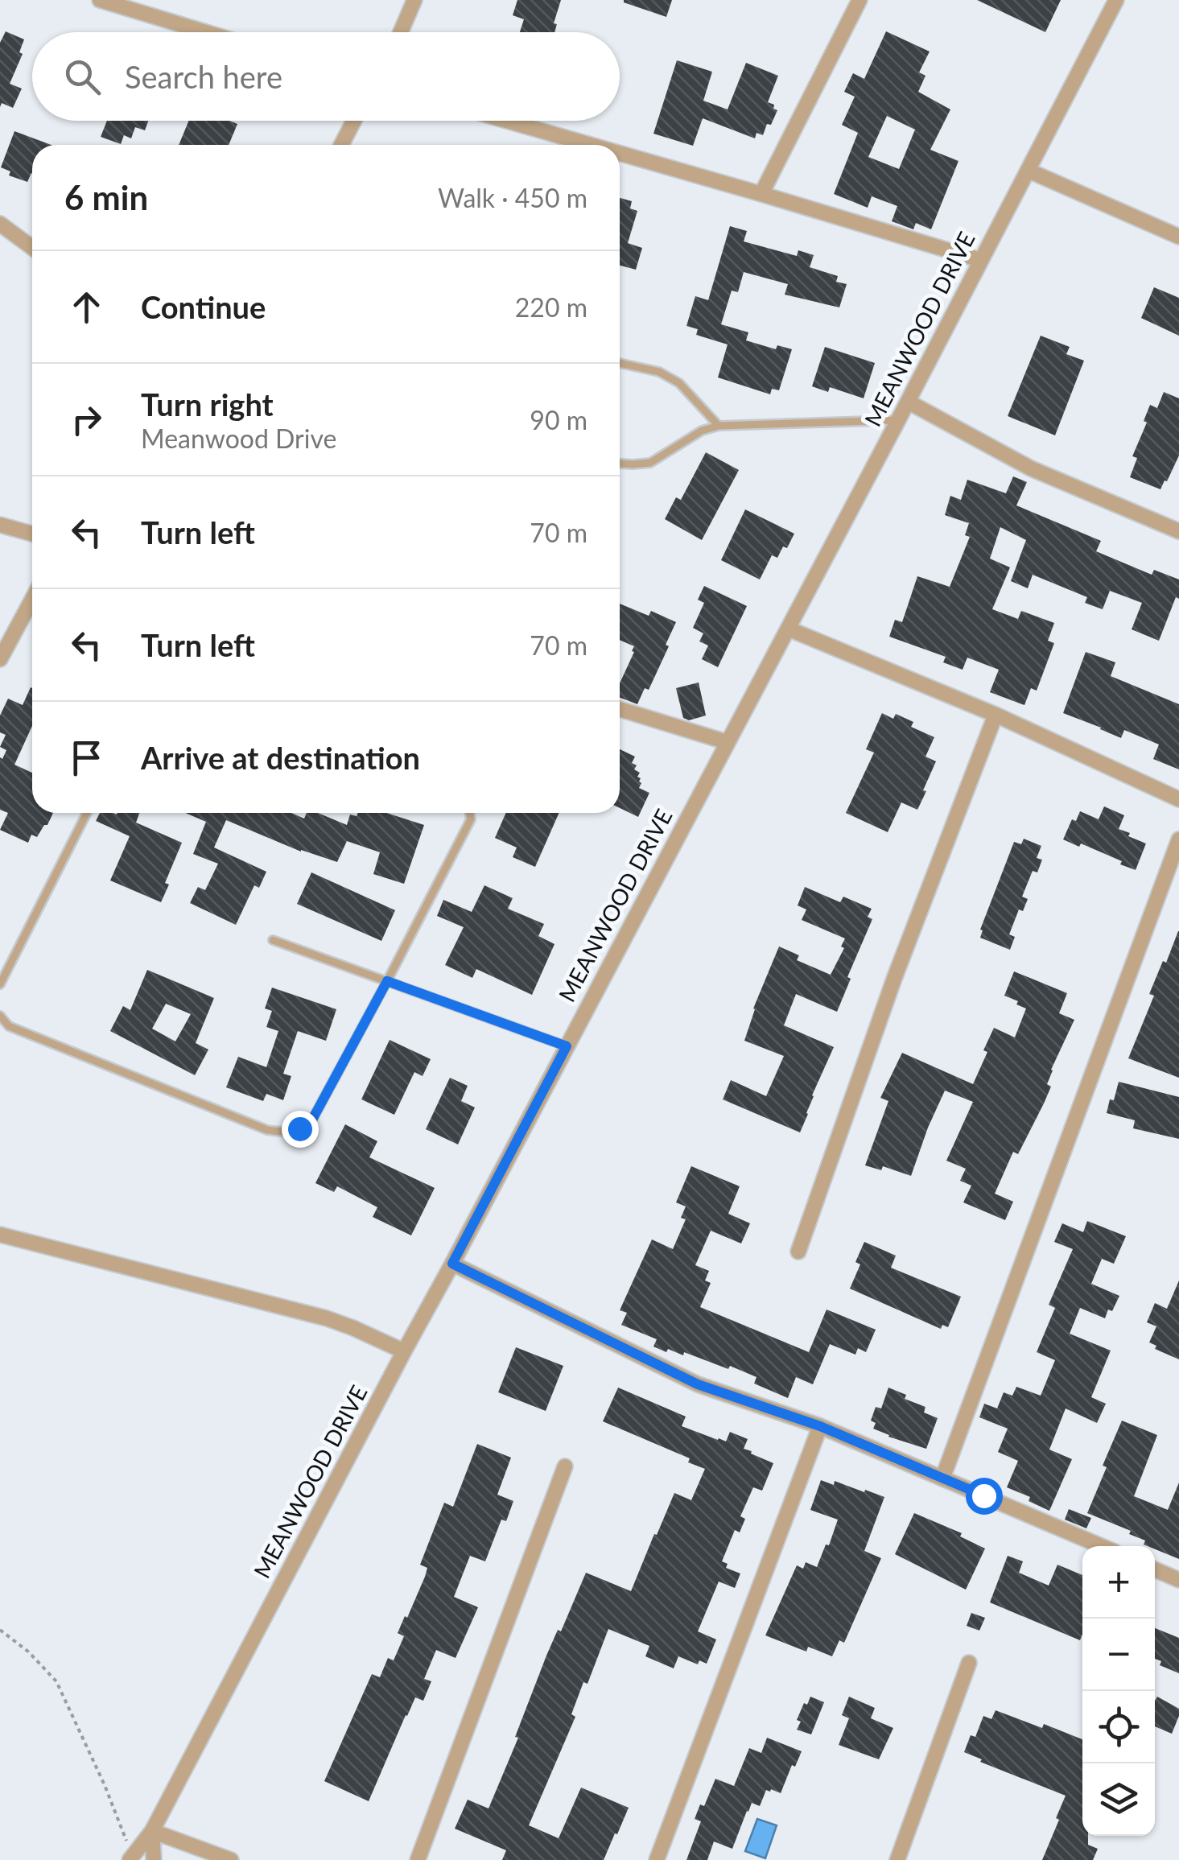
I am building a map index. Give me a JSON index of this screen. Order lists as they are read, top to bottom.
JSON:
{
  "streets": {
    "street": ["MEANWOOD DRIVE"]
  },
  "page": {
    "search": "Search here",
    "heading": ["6 min", "Walk · 450 m"],
    "list": [
      ["Continue", "220 m"],
      ["Turn right", "Meanwood Drive", "90 m"],
      ["Turn left", "70 m"],
      ["Turn left", "70 m"],
      "Arrive at destination"
    ],
    "map_buttons": ["+", "−"]
  }
}
